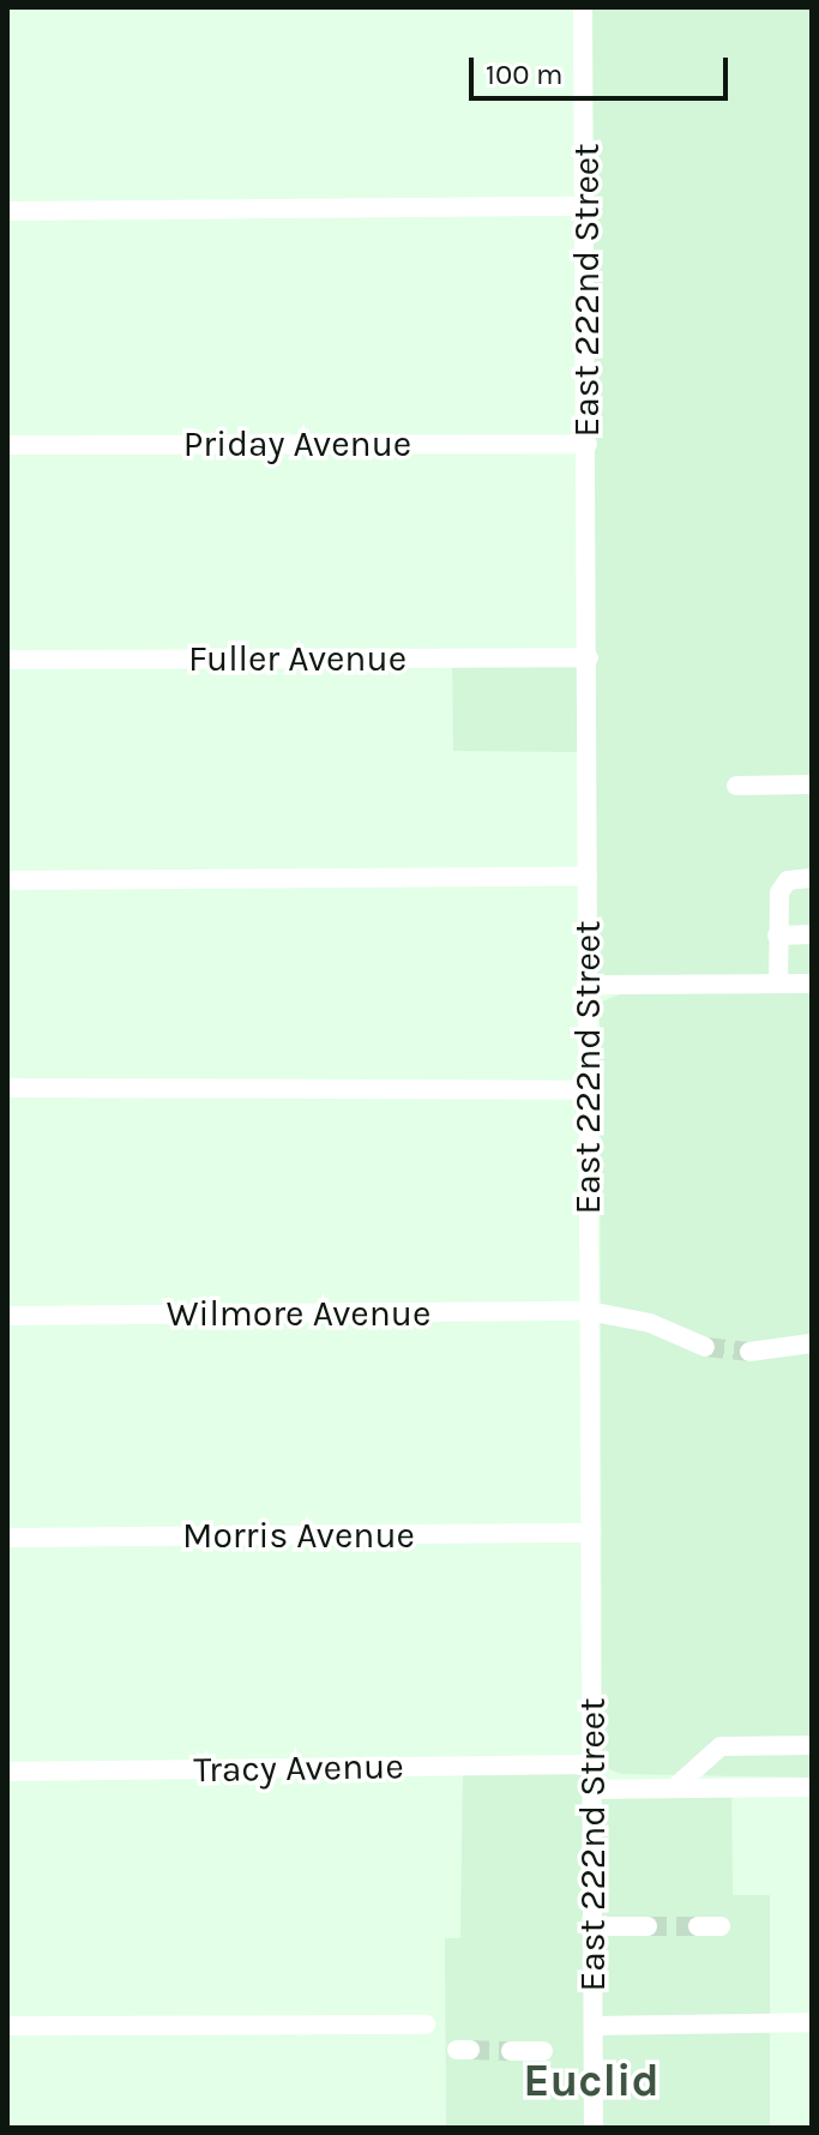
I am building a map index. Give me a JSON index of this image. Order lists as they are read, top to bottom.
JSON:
{
  "streets": {
    "street": [
      "East 222nd Street",
      "Priday Avenue",
      "Fuller Avenue",
      "Wilmore Avenue",
      "Morris Avenue",
      "Tracy Avenue"
    ]
  },
  "crossings": [
    ["East 222nd Street", "Priday Avenue"],
    ["East 222nd Street", "Fuller Avenue"],
    ["East 222nd Street", "Wilmore Avenue"],
    ["East 222nd Street", "Morris Avenue"],
    ["East 222nd Street", "Tracy Avenue"]
  ],
  "districts": ["Euclid"],
  "scale_bar": "100 m"
}
